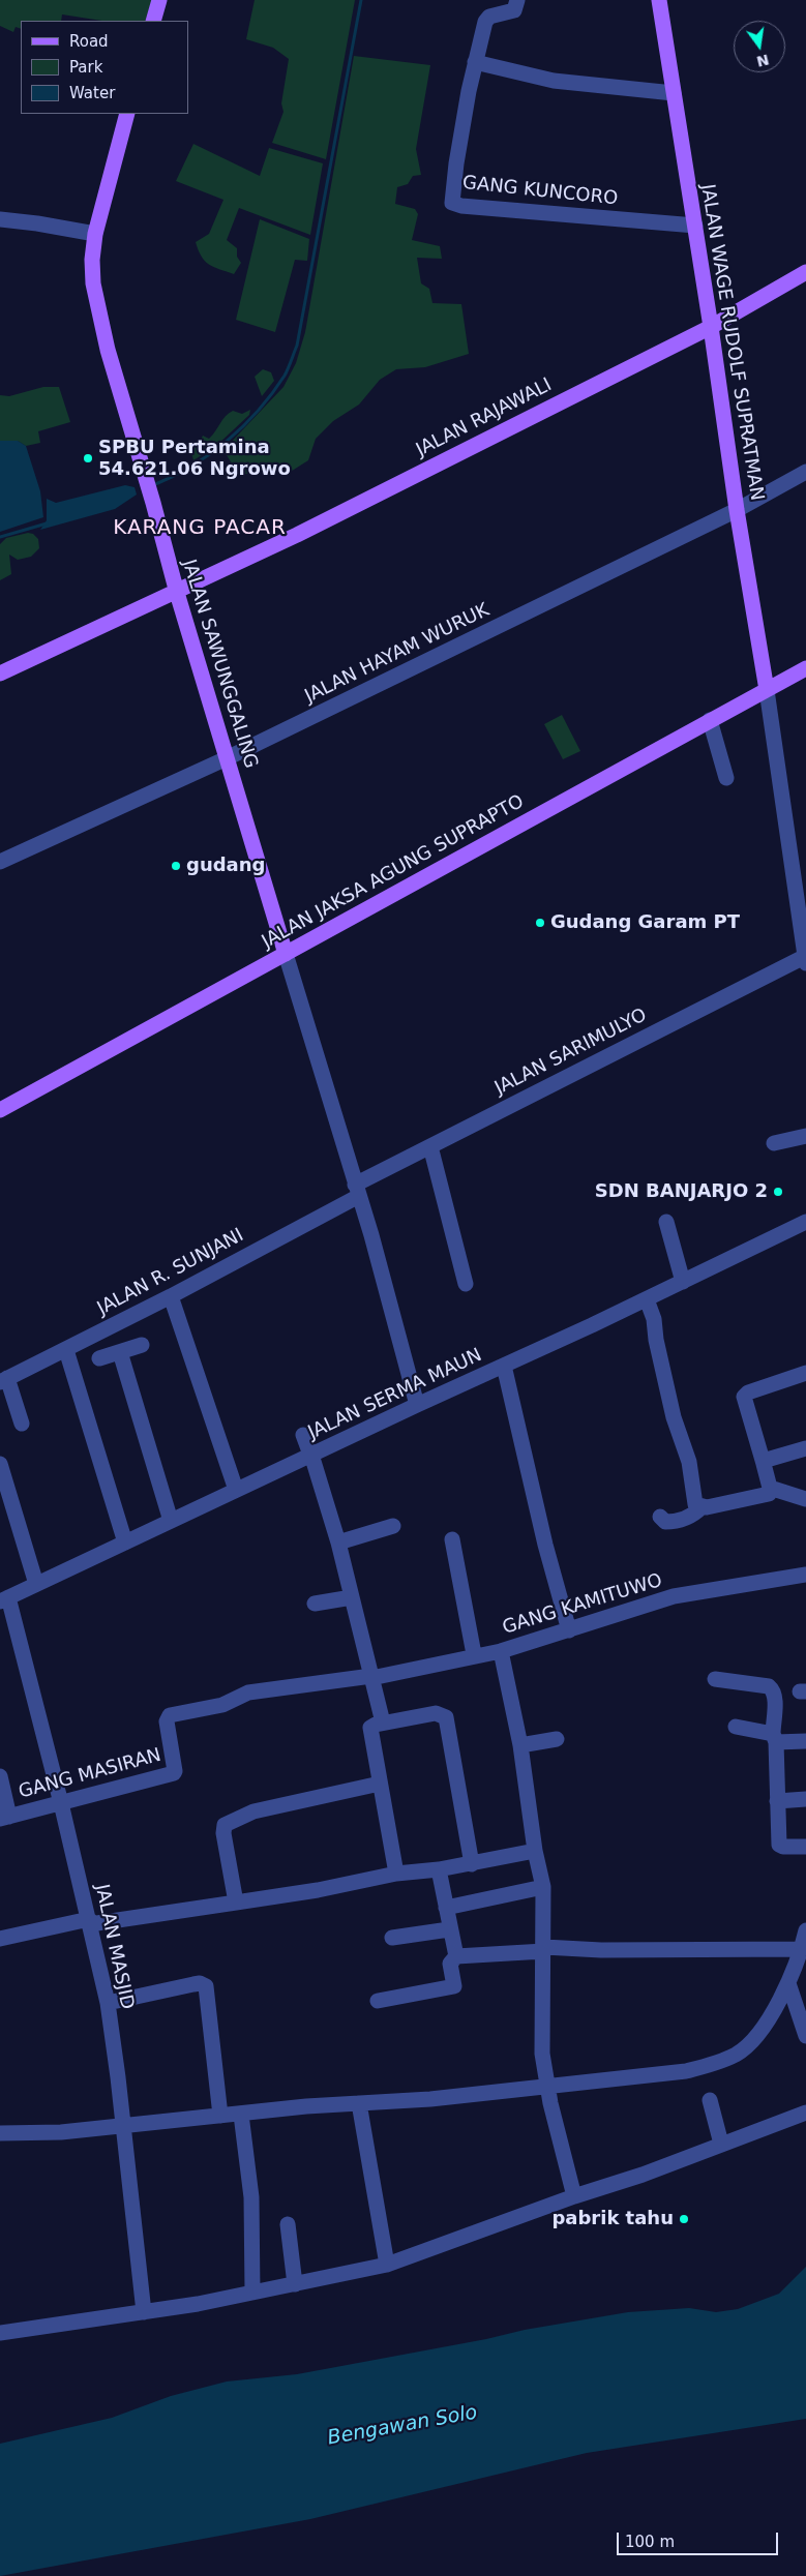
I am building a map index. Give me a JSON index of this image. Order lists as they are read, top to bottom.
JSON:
{
  "streets": {
    "main road": [
      "JALAN WAGE RUDOLF SUPRATMAN",
      "JALAN RAJAWALI",
      "JALAN SAWUNGGALING",
      "JALAN JAKSA AGUNG SUPRAPTO"
    ],
    "street": [
      "GANG KUNCORO",
      "JALAN HAYAM WURUK",
      "JALAN SARIMULYO",
      "JALAN R. SUNJANI",
      "JALAN SERMA MAUN",
      "GANG KAMITUWO",
      "GANG MASIRAN",
      "JALAN MASJID"
    ]
  },
  "crossings": [
    ["GANG KUNCORO", "JALAN WAGE RUDOLF SUPRATMAN"],
    ["JALAN WAGE RUDOLF SUPRATMAN", "JALAN RAJAWALI"],
    ["JALAN WAGE RUDOLF SUPRATMAN", "JALAN HAYAM WURUK"],
    ["JALAN WAGE RUDOLF SUPRATMAN", "JALAN JAKSA AGUNG SUPRAPTO"],
    ["JALAN RAJAWALI", "JALAN SAWUNGGALING"],
    ["JALAN HAYAM WURUK", "JALAN SAWUNGGALING"],
    ["JALAN SAWUNGGALING", "JALAN JAKSA AGUNG SUPRAPTO"],
    ["JALAN SARIMULYO", "JALAN R. SUNJANI"],
    ["JALAN SERMA MAUN", "JALAN MASJID"],
    ["GANG KAMITUWO", "GANG MASIRAN"],
    ["GANG MASIRAN", "JALAN MASJID"]
  ],
  "districts": ["KARANG PACAR"],
  "water": ["Bengawan Solo"],
  "places": [
    "SPBU Pertamina 54.621.06 Ngrowo",
    "gudang",
    "Gudang Garam PT",
    "SDN BANJARJO 2",
    "pabrik tahu"
  ],
  "legend": ["Road", "Park", "Water"],
  "scale_bar": "100 m",
  "north": "bottom"
}
